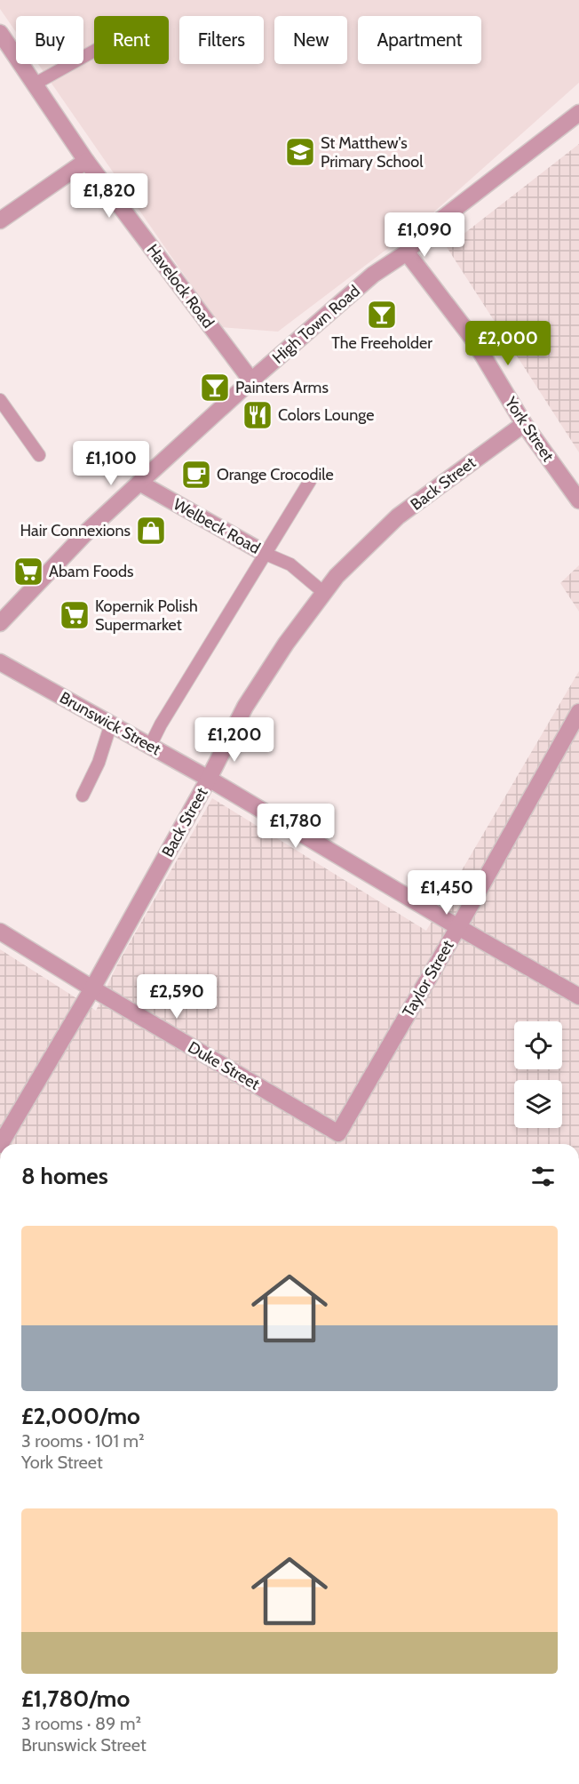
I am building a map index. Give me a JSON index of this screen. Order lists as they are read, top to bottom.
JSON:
{
  "streets": {
    "street": [
      "Havelock Road",
      "High Town Road",
      "York Street",
      "Back Street",
      "Welbeck Road",
      "Brunswick Street",
      "Taylor Street",
      "Duke Street"
    ]
  },
  "crossings": [
    ["Havelock Road", "High Town Road"],
    ["High Town Road", "York Street"],
    ["High Town Road", "Welbeck Road"],
    ["York Street", "Back Street"],
    ["Back Street", "Brunswick Street"],
    ["Back Street", "Duke Street"],
    ["Brunswick Street", "Taylor Street"],
    ["Taylor Street", "Duke Street"]
  ],
  "places": {
    "school or university": ["St Matthew's Primary School"],
    "bar": ["The Freeholder", "Painters Arms"],
    "restaurant": ["Colors Lounge"],
    "cafe": ["Orange Crocodile"],
    "shop": ["Hair Connexions"],
    "supermarket": ["Abam Foods", "Kopernik Polish Supermarket"]
  },
  "page": {
    "chip": [
      "Buy",
      "Rent",
      "Filters",
      "New",
      "Apartment"
    ],
    "price": [
      "£1,820",
      "£1,090",
      "£2,000",
      "£1,100",
      "£1,200",
      "£1,780",
      "£1,450",
      "£2,590"
    ],
    "heading": "8 homes",
    "list": [
      {
        "name": "£2,000/mo",
        "note": "3 rooms · 101 m² · York Street"
      },
      {
        "name": "£1,780/mo",
        "note": "3 rooms · 89 m² · Brunswick Street"
      }
    ]
  }
}
